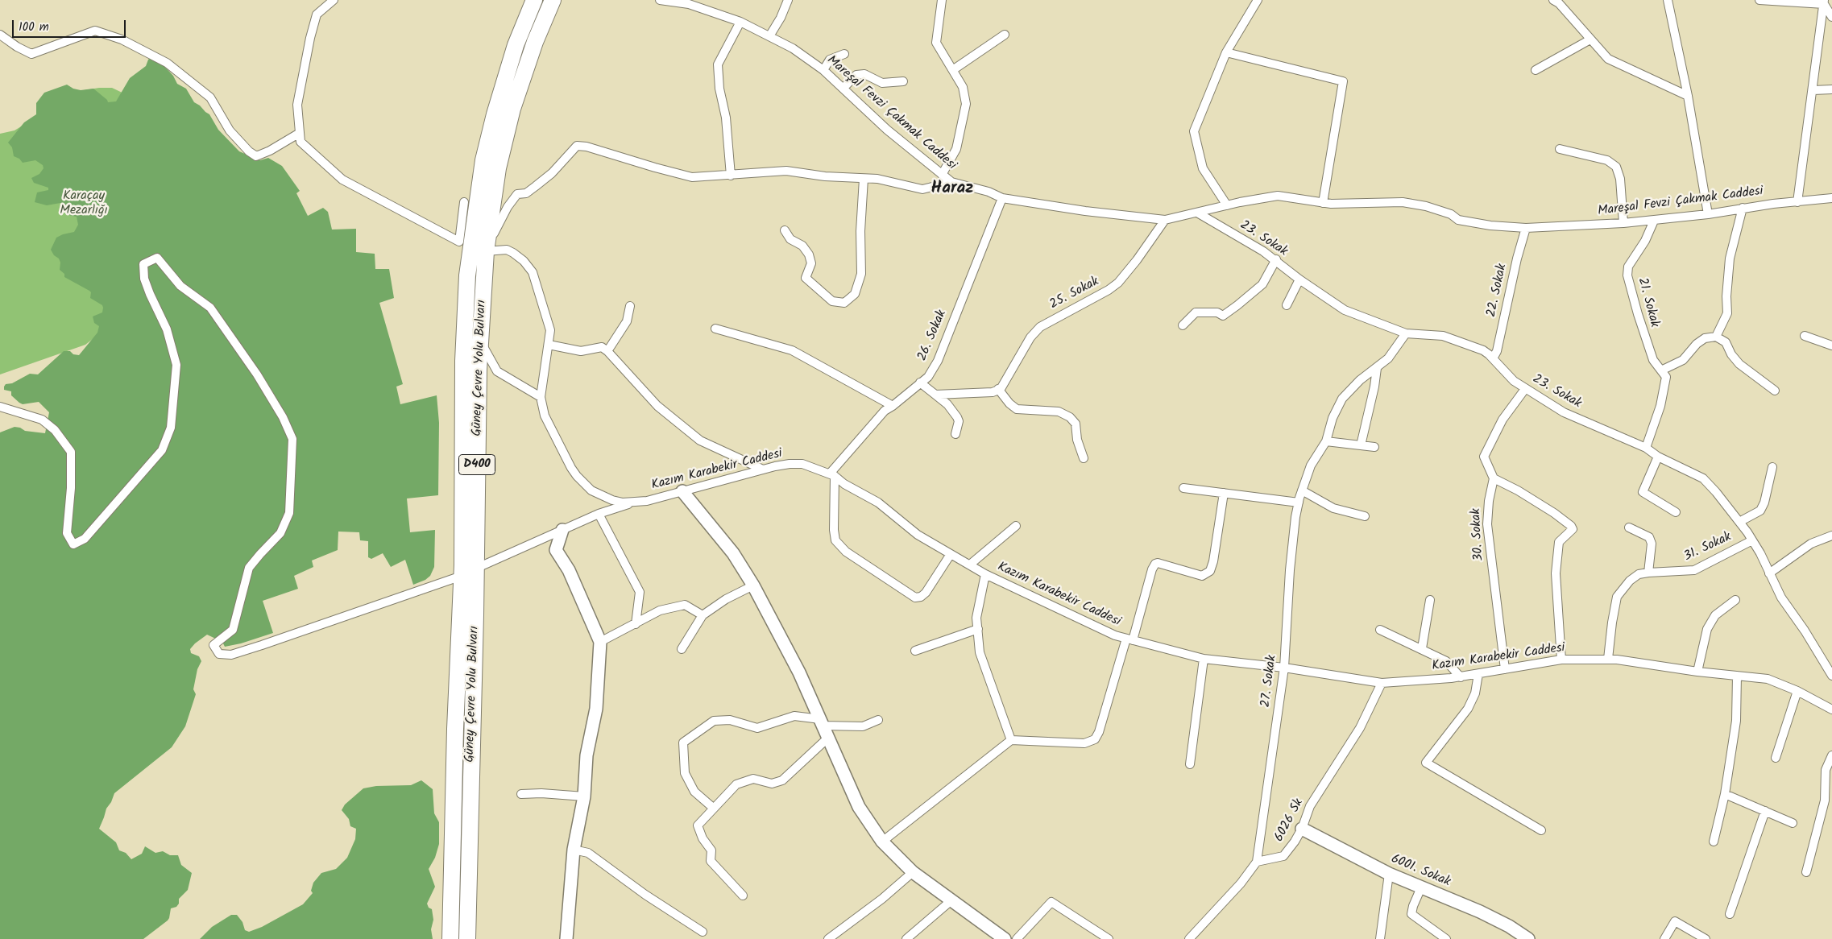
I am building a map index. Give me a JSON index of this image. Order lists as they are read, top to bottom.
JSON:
{
  "streets": {
    "highway": ["Güney Çevre Yolu Bulvarı", "D400"],
    "street": [
      "Mareşal Fevzi Çakmak Caddesi",
      "23. Sokak",
      "22. Sokak",
      "25. Sokak",
      "21. Sokak",
      "26. Sokak",
      "Kazım Karabekir Caddesi",
      "30. Sokak",
      "31. Sokak",
      "27. Sokak",
      "6026 Sk",
      "6001. Sokak"
    ]
  },
  "crossings": [
    ["Mareşal Fevzi Çakmak Caddesi", "23. Sokak"],
    ["Mareşal Fevzi Çakmak Caddesi", "22. Sokak"],
    ["Mareşal Fevzi Çakmak Caddesi", "25. Sokak"],
    ["Mareşal Fevzi Çakmak Caddesi", "21. Sokak"],
    ["Mareşal Fevzi Çakmak Caddesi", "26. Sokak"],
    ["23. Sokak", "22. Sokak"],
    ["23. Sokak", "21. Sokak"],
    ["23. Sokak", "31. Sokak"],
    ["23. Sokak", "27. Sokak"],
    ["26. Sokak", "Kazım Karabekir Caddesi"],
    ["Güney Çevre Yolu Bulvarı", "Kazım Karabekir Caddesi"],
    ["Kazım Karabekir Caddesi", "30. Sokak"],
    ["Kazım Karabekir Caddesi", "31. Sokak"],
    ["Kazım Karabekir Caddesi", "27. Sokak"],
    ["Kazım Karabekir Caddesi", "6026 Sk"],
    ["27. Sokak", "6026 Sk"],
    ["6026 Sk", "6001. Sokak"]
  ],
  "districts": ["Haraz"],
  "parks": ["Karaçay Mezarlığı"],
  "scale_bar": "100 m"
}
